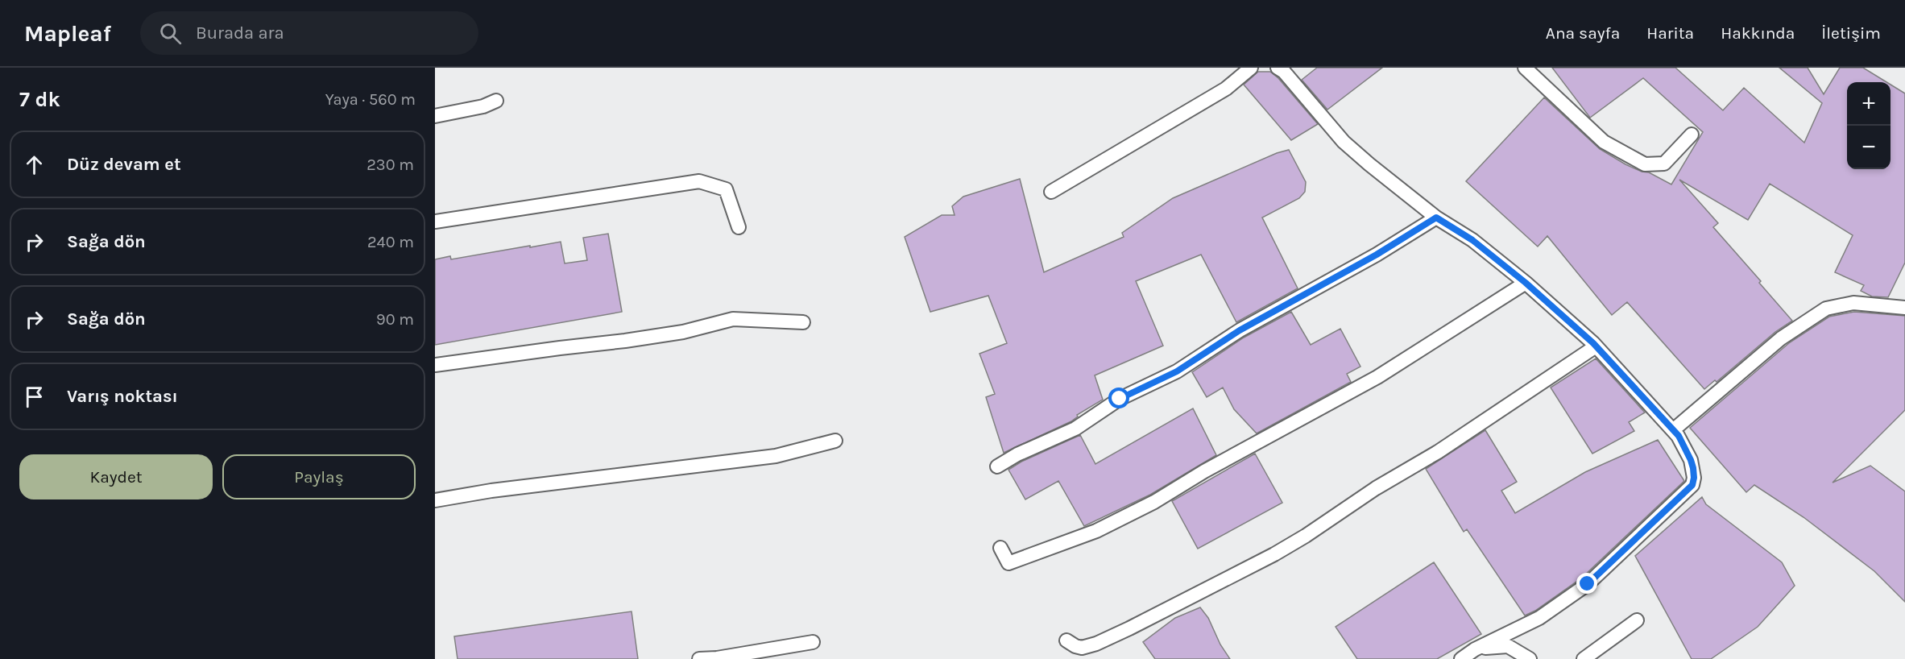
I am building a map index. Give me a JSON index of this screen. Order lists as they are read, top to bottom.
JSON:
{
  "page": {
    "header": "Mapleaf",
    "search": "Burada ara",
    "nav": [
      "Ana sayfa",
      "Harita",
      "Hakkında",
      "İletişim"
    ],
    "heading": ["7 dk", "Yaya · 560 m"],
    "map_buttons": ["+", "−"],
    "list": [
      ["Düz devam et", "230 m"],
      ["Sağa dön", "240 m"],
      ["Sağa dön", "90 m"],
      "Varış noktası"
    ],
    "buttons": ["Kaydet", "Paylaş"]
  }
}
